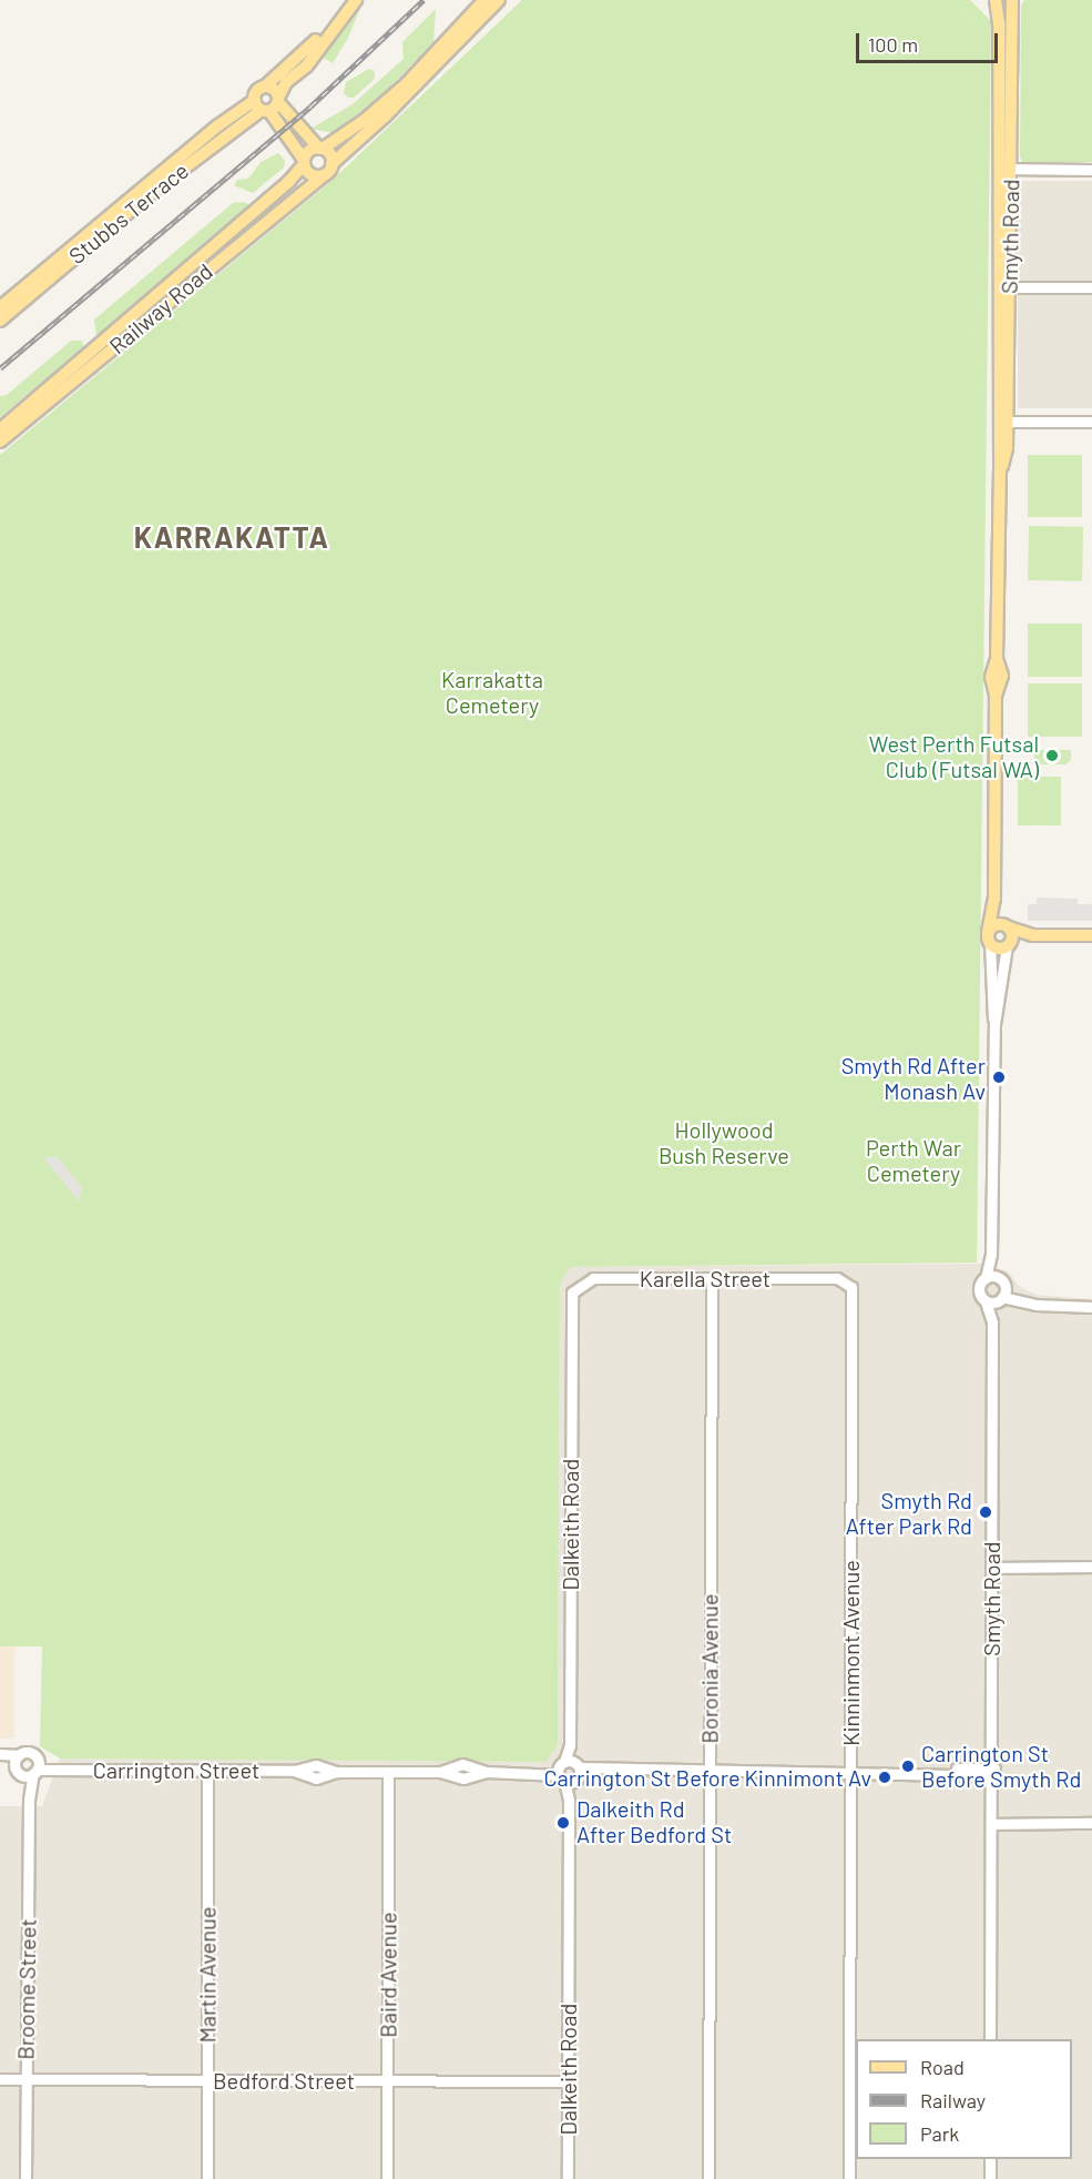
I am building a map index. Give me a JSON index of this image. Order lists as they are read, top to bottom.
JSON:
{
  "streets": {
    "main road": ["Stubbs Terrace", "Smyth Road", "Railway Road"],
    "street": [
      "Karella Street",
      "Dalkeith Road",
      "Kinninmont Avenue",
      "Boronia Avenue",
      "Carrington Street",
      "Martin Avenue",
      "Baird Avenue",
      "Broome Street",
      "Bedford Street"
    ]
  },
  "crossings": [
    ["Karella Street", "Dalkeith Road"],
    ["Karella Street", "Kinninmont Avenue"],
    ["Karella Street", "Boronia Avenue"],
    ["Dalkeith Road", "Carrington Street"],
    ["Dalkeith Road", "Bedford Street"],
    ["Carrington Street", "Martin Avenue"],
    ["Carrington Street", "Baird Avenue"],
    ["Carrington Street", "Broome Street"],
    ["Martin Avenue", "Bedford Street"],
    ["Baird Avenue", "Bedford Street"],
    ["Broome Street", "Bedford Street"]
  ],
  "districts": ["KARRAKATTA"],
  "parks": ["Karrakatta Cemetery", "Hollywood Bush Reserve", "Perth War Cemetery"],
  "places": [
    "West Perth Futsal Club (Futsal WA)",
    "Smyth Rd After Monash Av",
    "Smyth Rd After Park Rd",
    "Carrington St Before Smyth Rd",
    "Carrington St Before Kinnimont Av",
    "Dalkeith Rd After Bedford St"
  ],
  "legend": ["Road", "Railway", "Park"],
  "scale_bar": "100 m"
}
